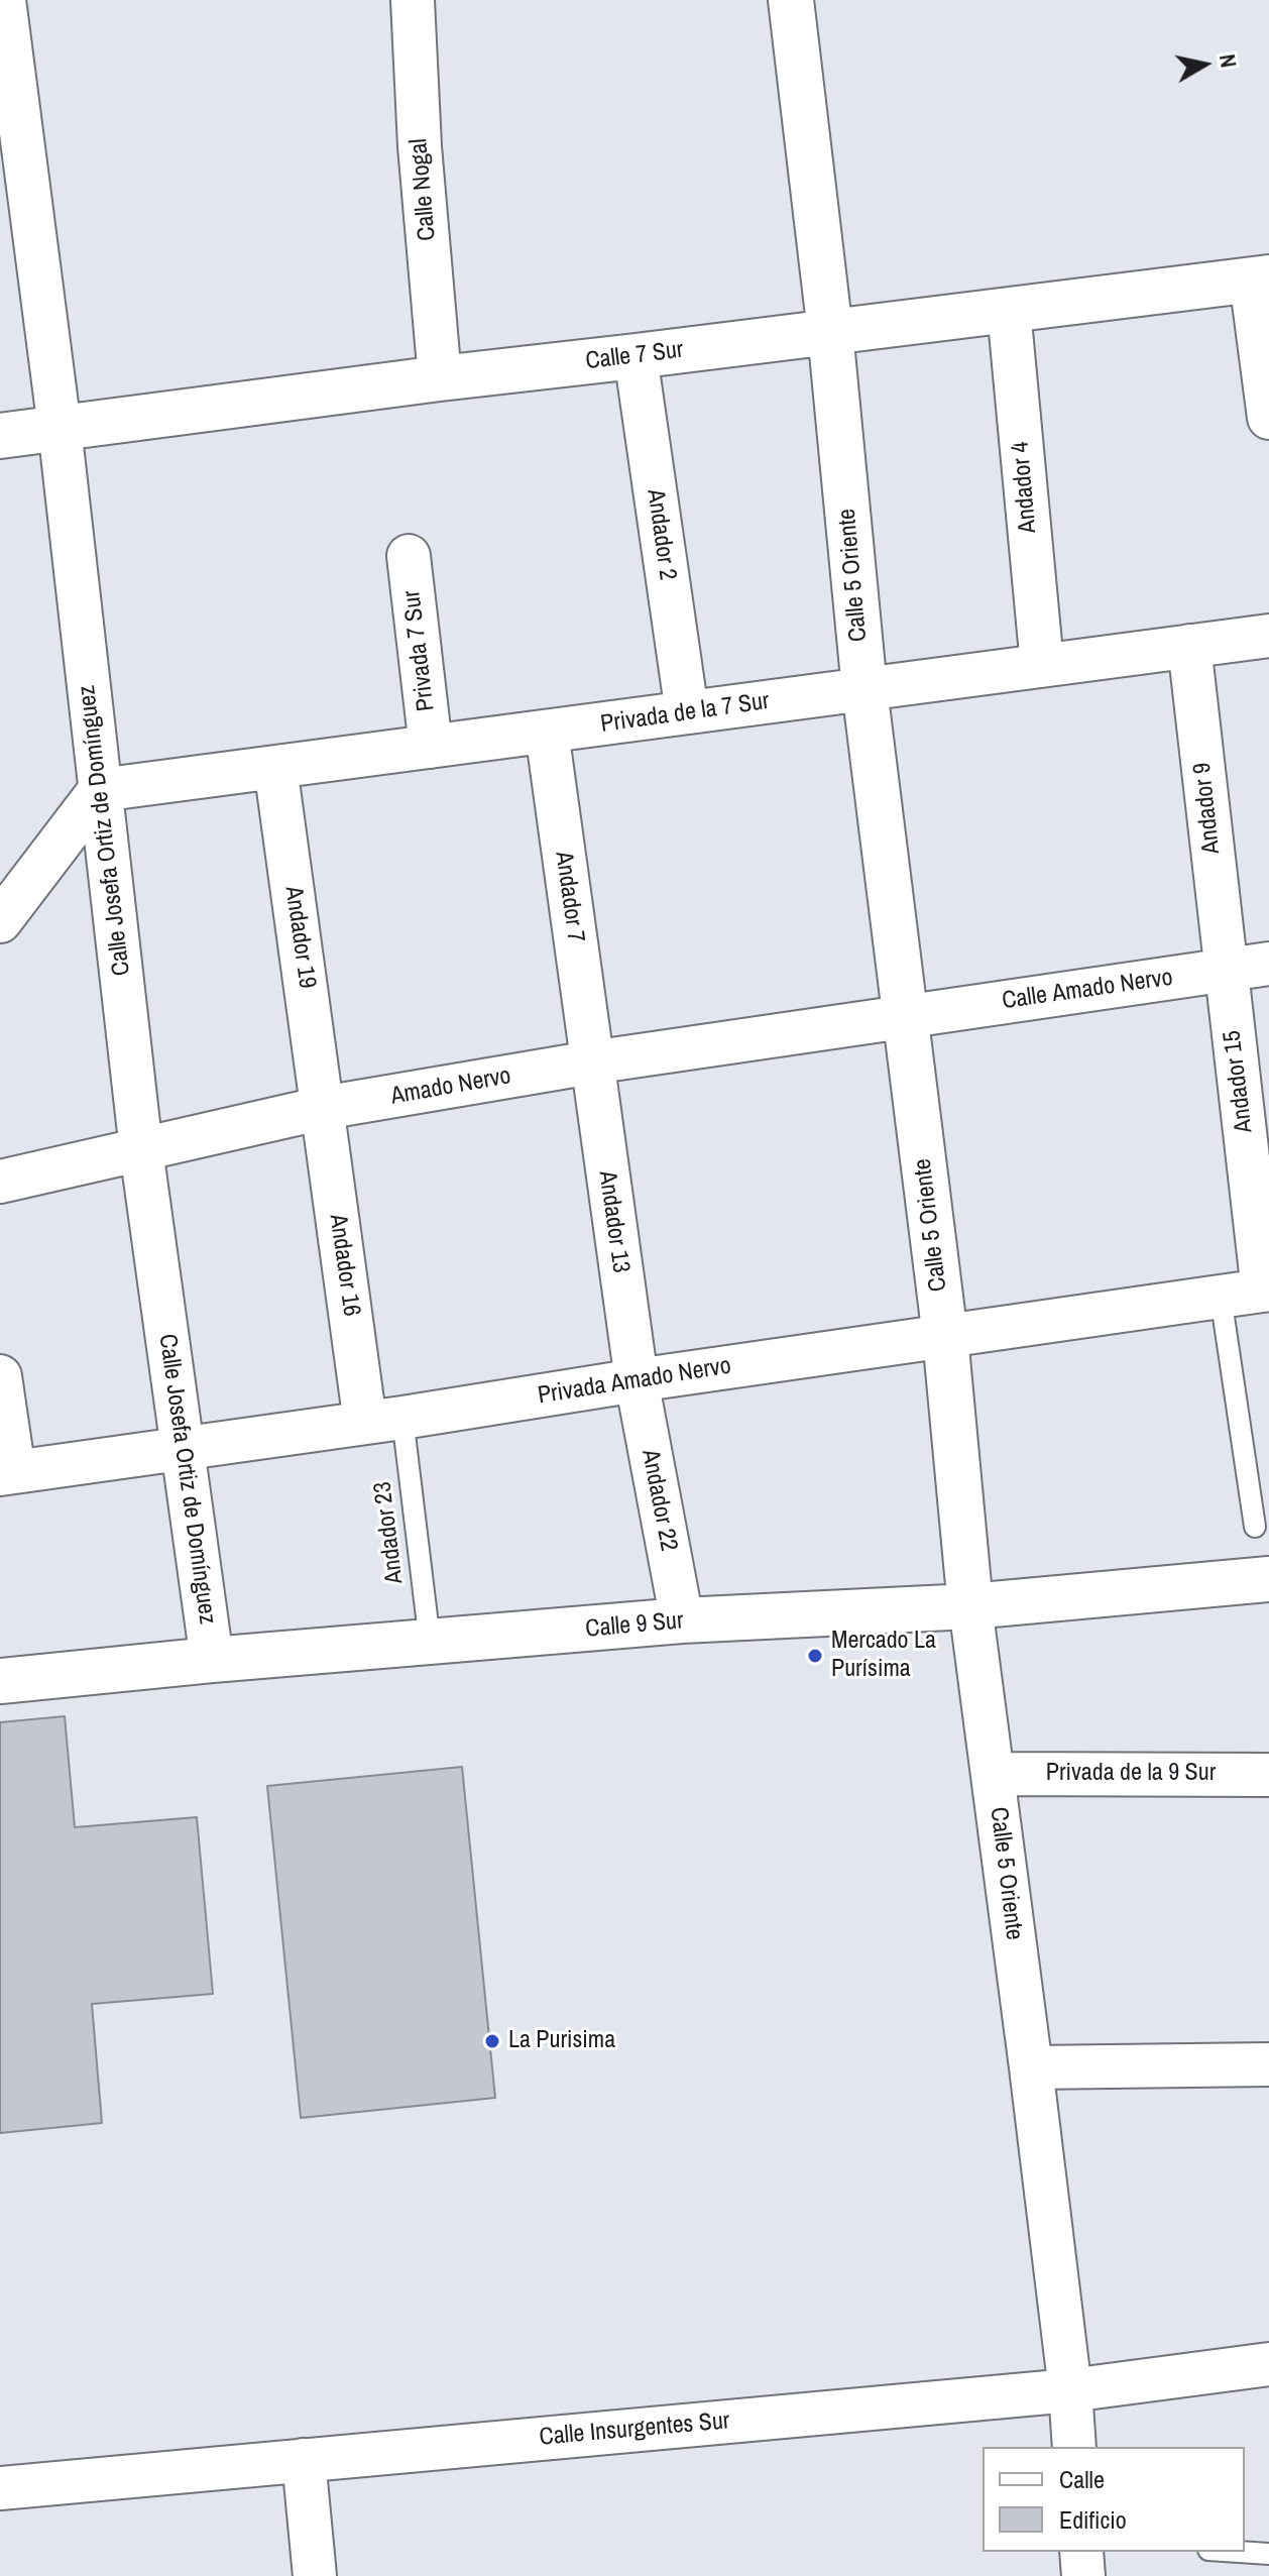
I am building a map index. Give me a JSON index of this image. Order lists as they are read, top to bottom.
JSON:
{
  "streets": {
    "main road": ["Calle 7 Sur", "Calle 5 Oriente", "Calle 9 Sur"],
    "street": [
      "Calle Nogal",
      "Andador 4",
      "Andador 2",
      "Privada 7 Sur",
      "Privada de la 7 Sur",
      "Andador 9",
      "Calle Josefa Ortiz de Domínguez",
      "Andador 7",
      "Andador 19",
      "Calle Amado Nervo",
      "Andador 15",
      "Amado Nervo",
      "Andador 13",
      "Andador 16",
      "Privada Amado Nervo",
      "Andador 22",
      "Privada de la 9 Sur",
      "Calle Insurgentes Sur"
    ],
    "lane": ["Andador 23"]
  },
  "crossings": [
    ["Calle Nogal", "Calle 7 Sur"],
    ["Calle 7 Sur", "Andador 4"],
    ["Calle 7 Sur", "Andador 2"],
    ["Calle 7 Sur", "Calle 5 Oriente"],
    ["Calle 7 Sur", "Calle Josefa Ortiz de Domínguez"],
    ["Andador 4", "Privada de la 7 Sur"],
    ["Andador 2", "Privada de la 7 Sur"],
    ["Calle 5 Oriente", "Privada de la 7 Sur"],
    ["Calle 5 Oriente", "Calle Amado Nervo"],
    ["Calle 5 Oriente", "Amado Nervo"],
    ["Calle 5 Oriente", "Privada Amado Nervo"],
    ["Calle 5 Oriente", "Calle 9 Sur"],
    ["Calle 5 Oriente", "Privada de la 9 Sur"],
    ["Calle 5 Oriente", "Calle Insurgentes Sur"],
    ["Privada 7 Sur", "Privada de la 7 Sur"],
    ["Privada de la 7 Sur", "Andador 9"],
    ["Privada de la 7 Sur", "Calle Josefa Ortiz de Domínguez"],
    ["Privada de la 7 Sur", "Andador 7"],
    ["Privada de la 7 Sur", "Andador 19"],
    ["Andador 9", "Calle Amado Nervo"],
    ["Andador 9", "Andador 15"],
    ["Calle Josefa Ortiz de Domínguez", "Amado Nervo"],
    ["Calle Josefa Ortiz de Domínguez", "Privada Amado Nervo"],
    ["Calle Josefa Ortiz de Domínguez", "Calle 9 Sur"],
    ["Andador 7", "Amado Nervo"],
    ["Andador 7", "Andador 13"],
    ["Andador 19", "Amado Nervo"],
    ["Andador 19", "Andador 16"],
    ["Calle Amado Nervo", "Andador 15"],
    ["Calle Amado Nervo", "Amado Nervo"],
    ["Andador 15", "Privada Amado Nervo"],
    ["Amado Nervo", "Andador 13"],
    ["Amado Nervo", "Andador 16"],
    ["Andador 13", "Privada Amado Nervo"],
    ["Andador 13", "Andador 22"],
    ["Andador 16", "Privada Amado Nervo"],
    ["Andador 16", "Andador 23"],
    ["Privada Amado Nervo", "Andador 22"],
    ["Privada Amado Nervo", "Andador 23"],
    ["Andador 22", "Calle 9 Sur"],
    ["Andador 23", "Calle 9 Sur"]
  ],
  "places": ["Mercado La Purísima", "La Purisima"],
  "legend": ["Calle", "Edificio"],
  "north": "right"
}
